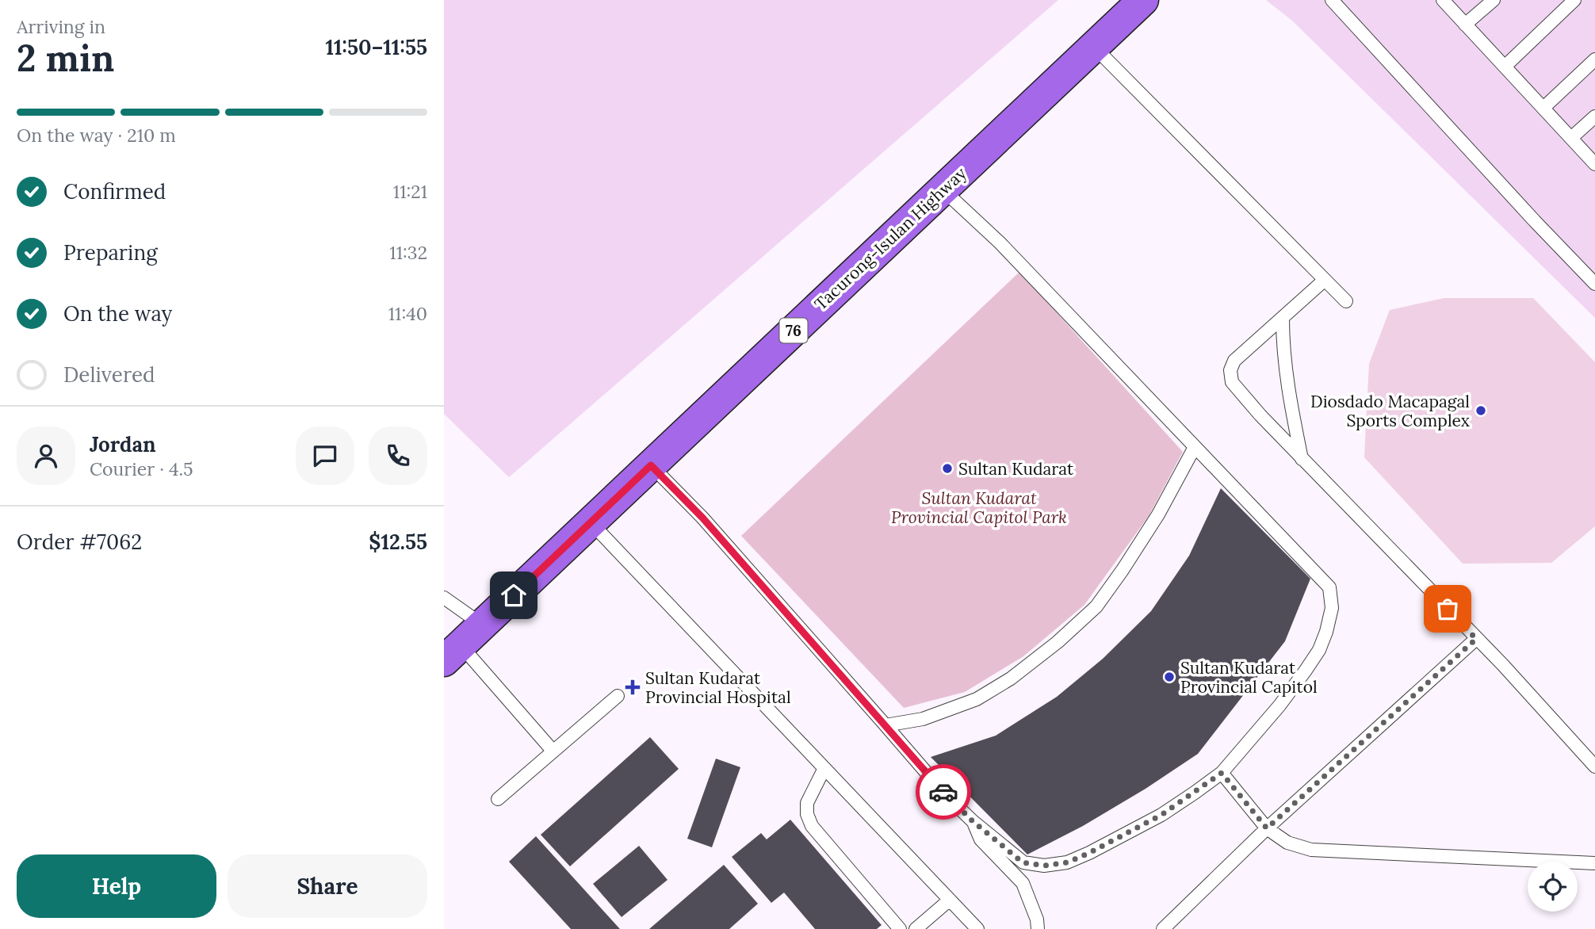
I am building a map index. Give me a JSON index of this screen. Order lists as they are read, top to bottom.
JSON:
{
  "streets": {
    "highway": ["Tacurong-Isulan Highway", "76"]
  },
  "parks": ["Sultan Kudarat Provincial Capitol Park"],
  "places": {
    "other": ["Diosdado Macapagal Sports Complex", "Sultan Kudarat", "Sultan Kudarat Provincial Capitol"],
    "health": ["Sultan Kudarat Provincial Hospital"]
  },
  "page": {
    "heading": ["2 min", "Arriving in", "11:50–11:55"],
    "panel": [
      "Jordan",
      "Courier · 4.5",
      "Order #7062",
      "$12.55"
    ],
    "bar": "On the way · 210 m",
    "list": [
      ["Confirmed", "11:21"],
      ["Preparing", "11:32"],
      ["On the way", "11:40"],
      "Delivered"
    ],
    "buttons": ["Help", "Share"]
  }
}
